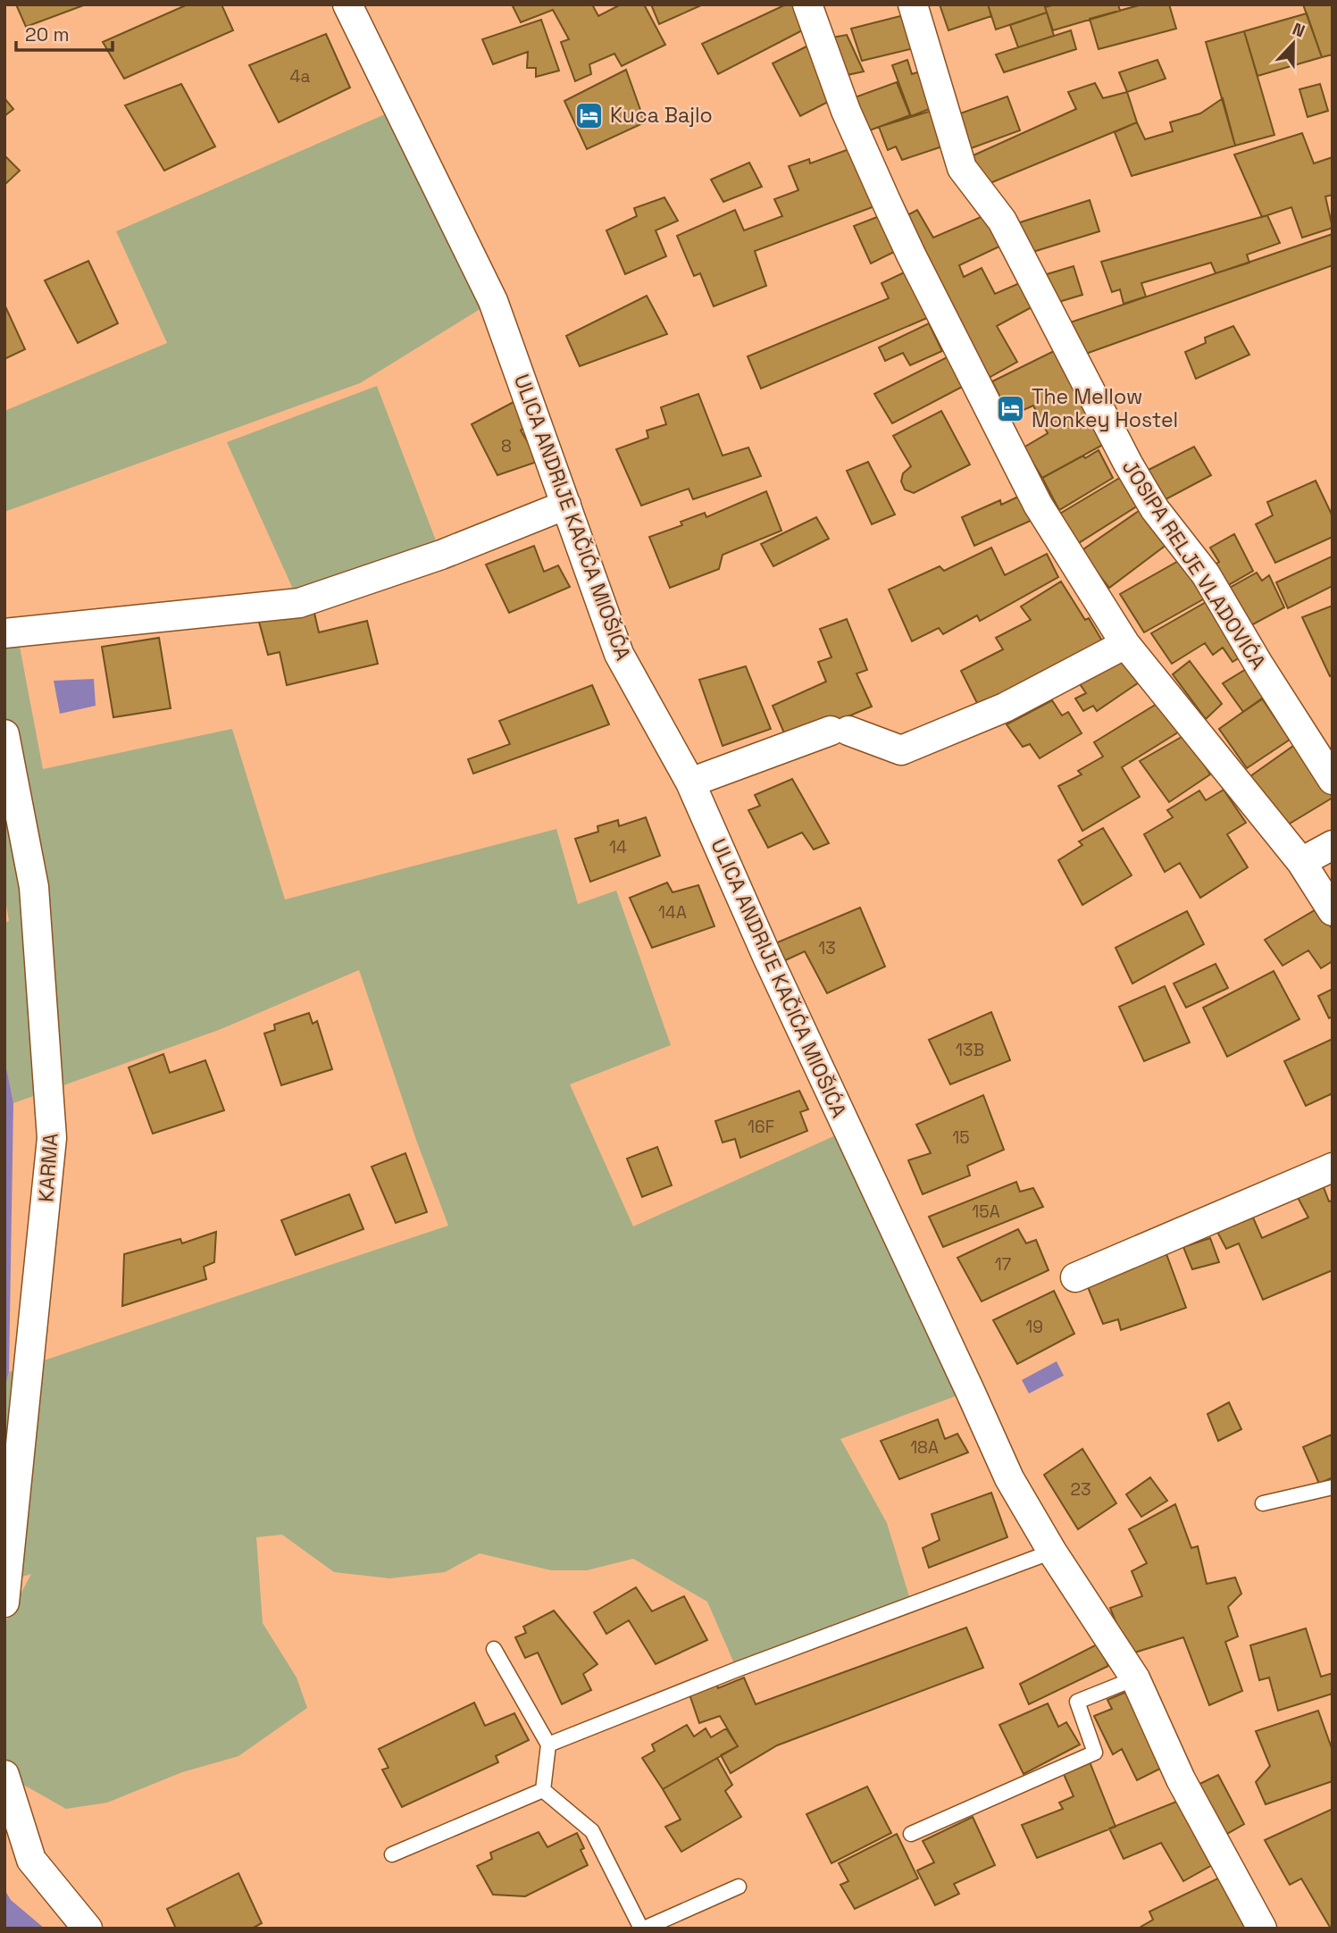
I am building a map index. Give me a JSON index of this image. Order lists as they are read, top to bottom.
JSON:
{
  "streets": {
    "street": ["ULICA ANDRIJE KAČIĆA MIOŠIĆA", "JOSIPA RELJE VLADOVIĆA", "KARMA"]
  },
  "places": {
    "hotel": ["Kuca Bajlo", "The Mellow Monkey Hostel"]
  },
  "house_numbers": [
    "4a",
    "8",
    "14",
    "14A",
    "13",
    "13B",
    "16F",
    "15",
    "15A",
    "17",
    "19",
    "18A",
    "23"
  ],
  "scale_bar": "20 m",
  "north": "top"
}
